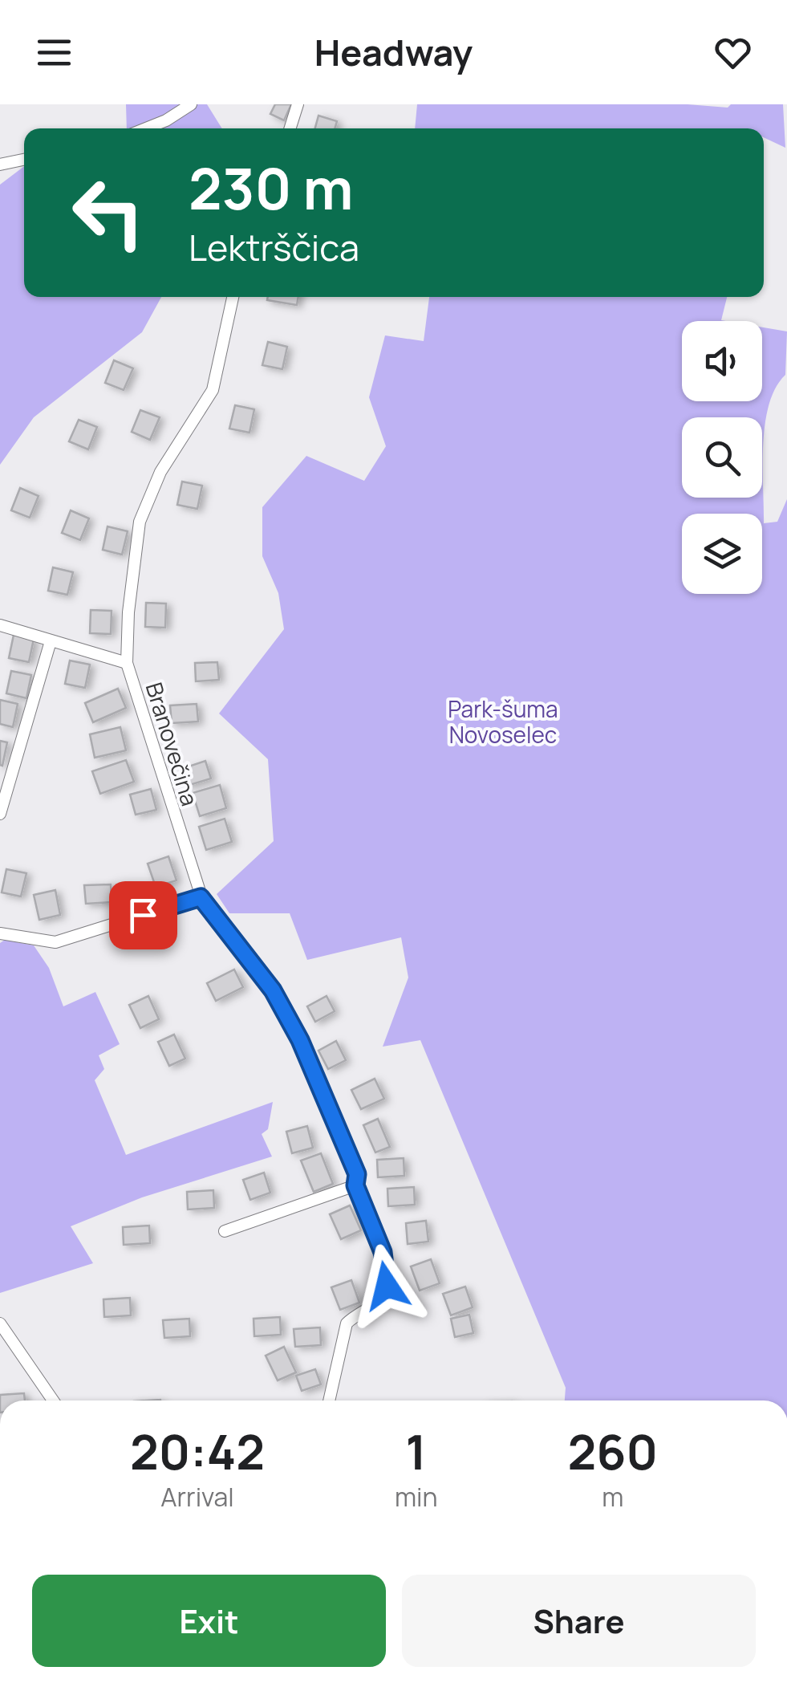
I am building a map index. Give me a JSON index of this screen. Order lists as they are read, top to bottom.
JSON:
{
  "streets": {
    "street": ["Branovečina"]
  },
  "parks": ["Park-šuma Novoselec"],
  "page": {
    "header": "Headway",
    "turn": ["230 m", "Lektrščica"],
    "eta": [
      "20:42",
      "Arrival",
      "1",
      "min",
      "260",
      "m"
    ],
    "buttons": ["Exit", "Share"]
  }
}
